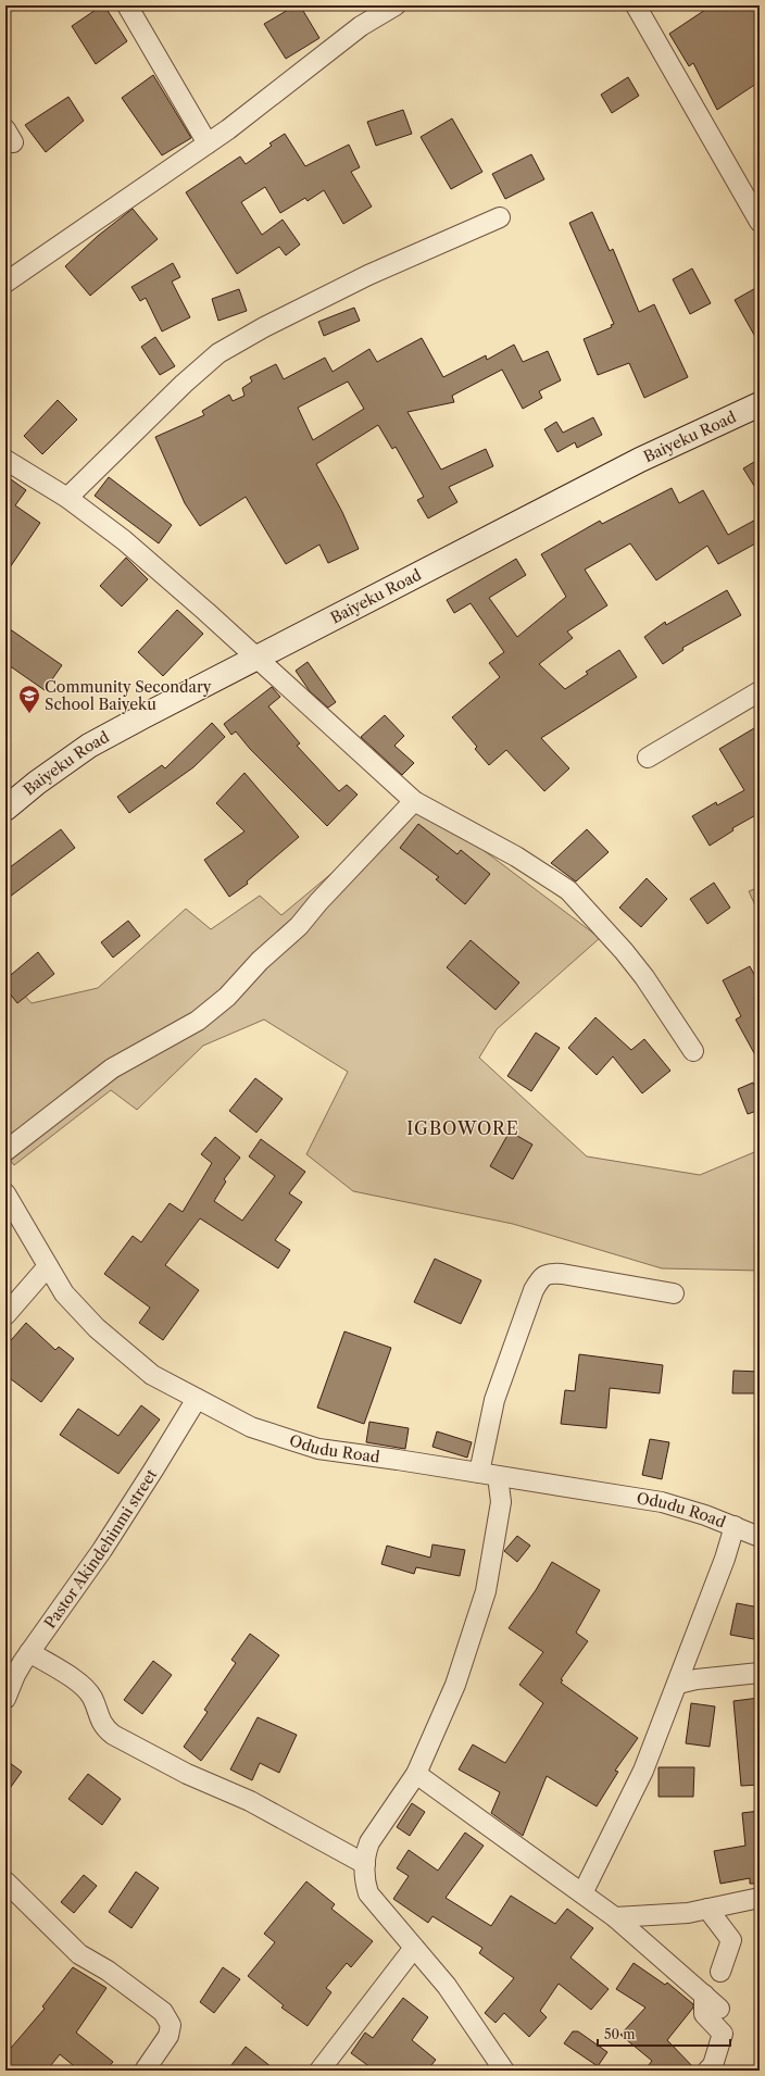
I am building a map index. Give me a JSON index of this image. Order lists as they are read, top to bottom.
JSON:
{
  "streets": {
    "main road": ["Baiyeku Road"],
    "street": ["Odudu Road", "Pastor Akindehinmi street"]
  },
  "crossings": [
    ["Odudu Road", "Pastor Akindehinmi street"]
  ],
  "districts": ["IGBOWORE"],
  "places": {
    "school or university": ["Community Secondary School Baiyeku"]
  },
  "scale_bar": "50 m"
}
